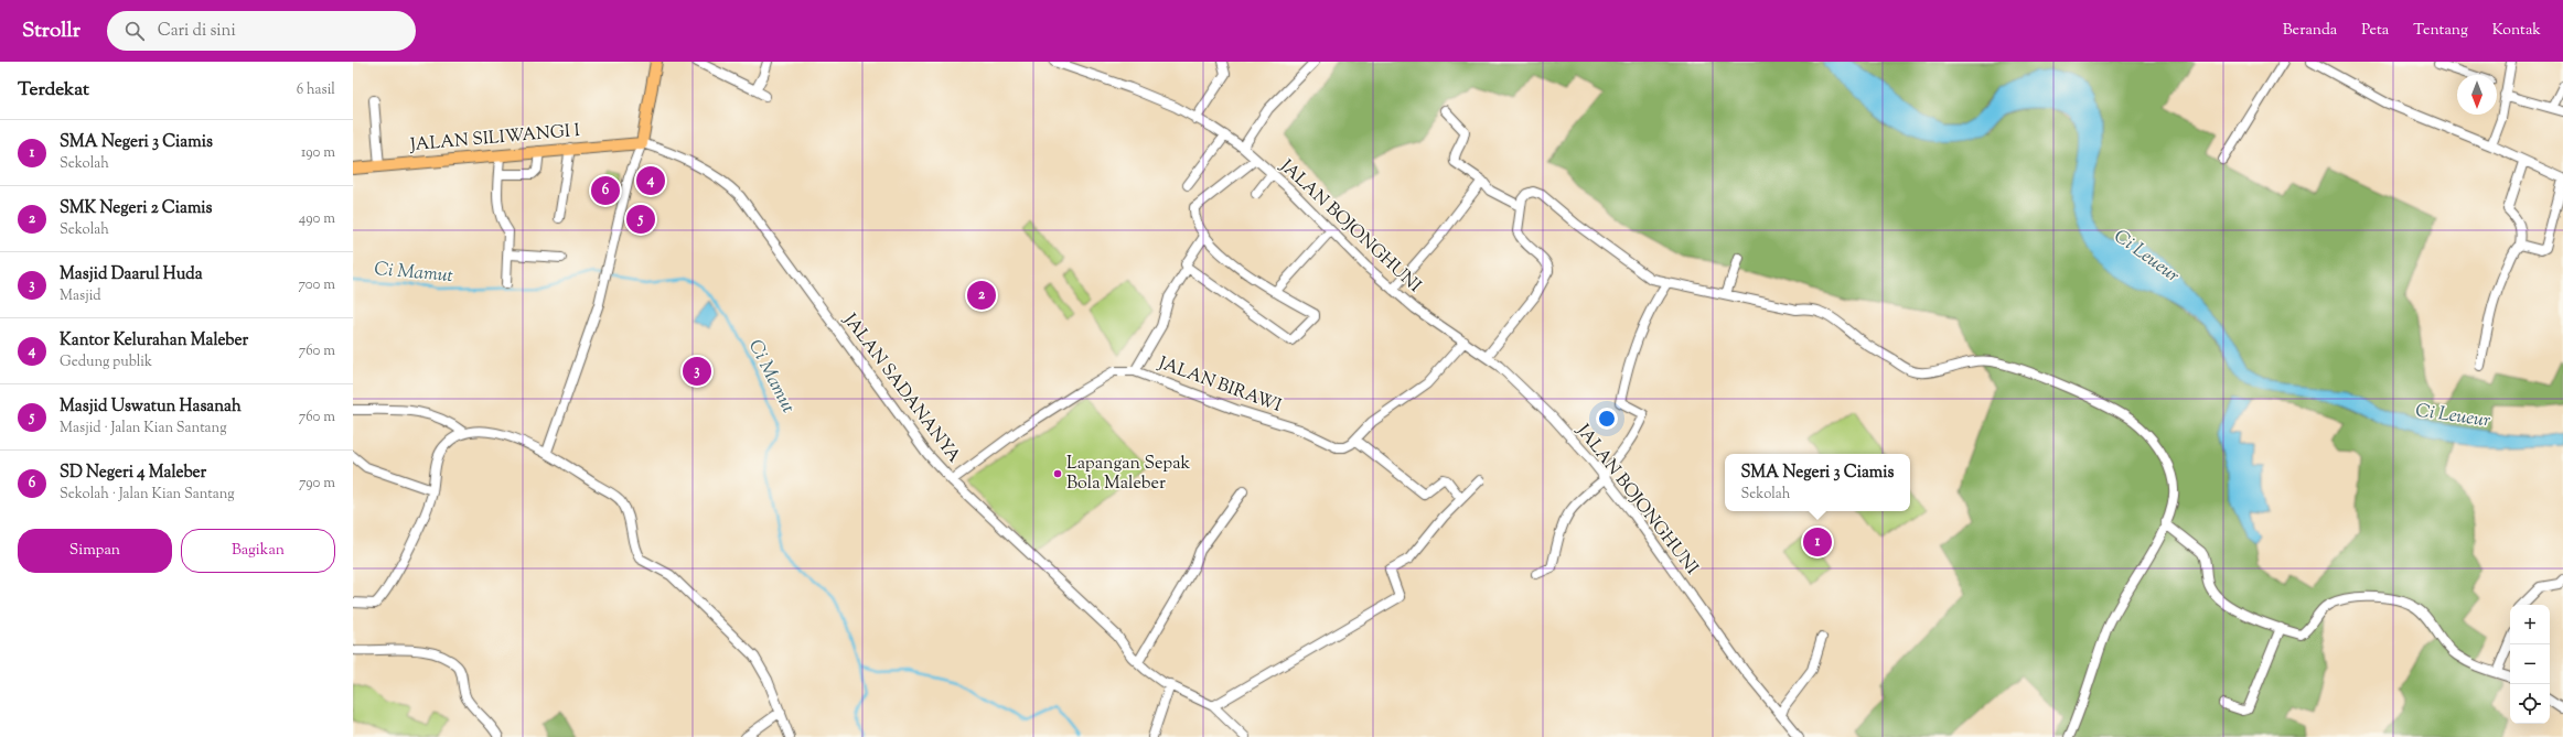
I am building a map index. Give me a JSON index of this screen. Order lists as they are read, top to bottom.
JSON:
{
  "streets": {
    "main road": ["JALAN SILIWANGI I"],
    "street": ["JALAN BOJONGHUNI", "JALAN BIRAWI", "JALAN SADANANYA"]
  },
  "crossings": [
    ["JALAN SILIWANGI I", "JALAN SADANANYA"],
    ["JALAN BOJONGHUNI", "JALAN BIRAWI"],
    ["JALAN BIRAWI", "JALAN SADANANYA"]
  ],
  "water": ["Ci Leueur", "Ci Mamut"],
  "places": ["Lapangan Sepak Bola Maleber"],
  "north": "bottom",
  "page": {
    "header": "Strollr",
    "search": "Cari di sini",
    "nav": [
      "Beranda",
      "Peta",
      "Tentang",
      "Kontak"
    ],
    "heading": ["Terdekat", "6 hasil"],
    "list": [
      {
        "mark": "1",
        "name": "SMA Negeri 3 Ciamis",
        "note": "Sekolah",
        "value": "190 m"
      },
      {
        "mark": "2",
        "name": "SMK Negeri 2 Ciamis",
        "note": "Sekolah",
        "value": "490 m"
      },
      {
        "mark": "3",
        "name": "Masjid Daarul Huda",
        "note": "Masjid",
        "value": "700 m"
      },
      {
        "mark": "4",
        "name": "Kantor Kelurahan Maleber",
        "note": "Gedung publik",
        "value": "760 m"
      },
      {
        "mark": "5",
        "name": "Masjid Uswatun Hasanah",
        "note": "Masjid · Jalan Kian Santang",
        "value": "760 m"
      },
      {
        "mark": "6",
        "name": "SD Negeri 4 Maleber",
        "note": "Sekolah · Jalan Kian Santang",
        "value": "790 m"
      }
    ],
    "pins": [
      "4",
      "6",
      "5",
      "2",
      "3",
      "1"
    ],
    "popup": ["SMA Negeri 3 Ciamis", "Sekolah"],
    "buttons": ["Simpan", "Bagikan"],
    "map_buttons": ["+", "−"]
  }
}
